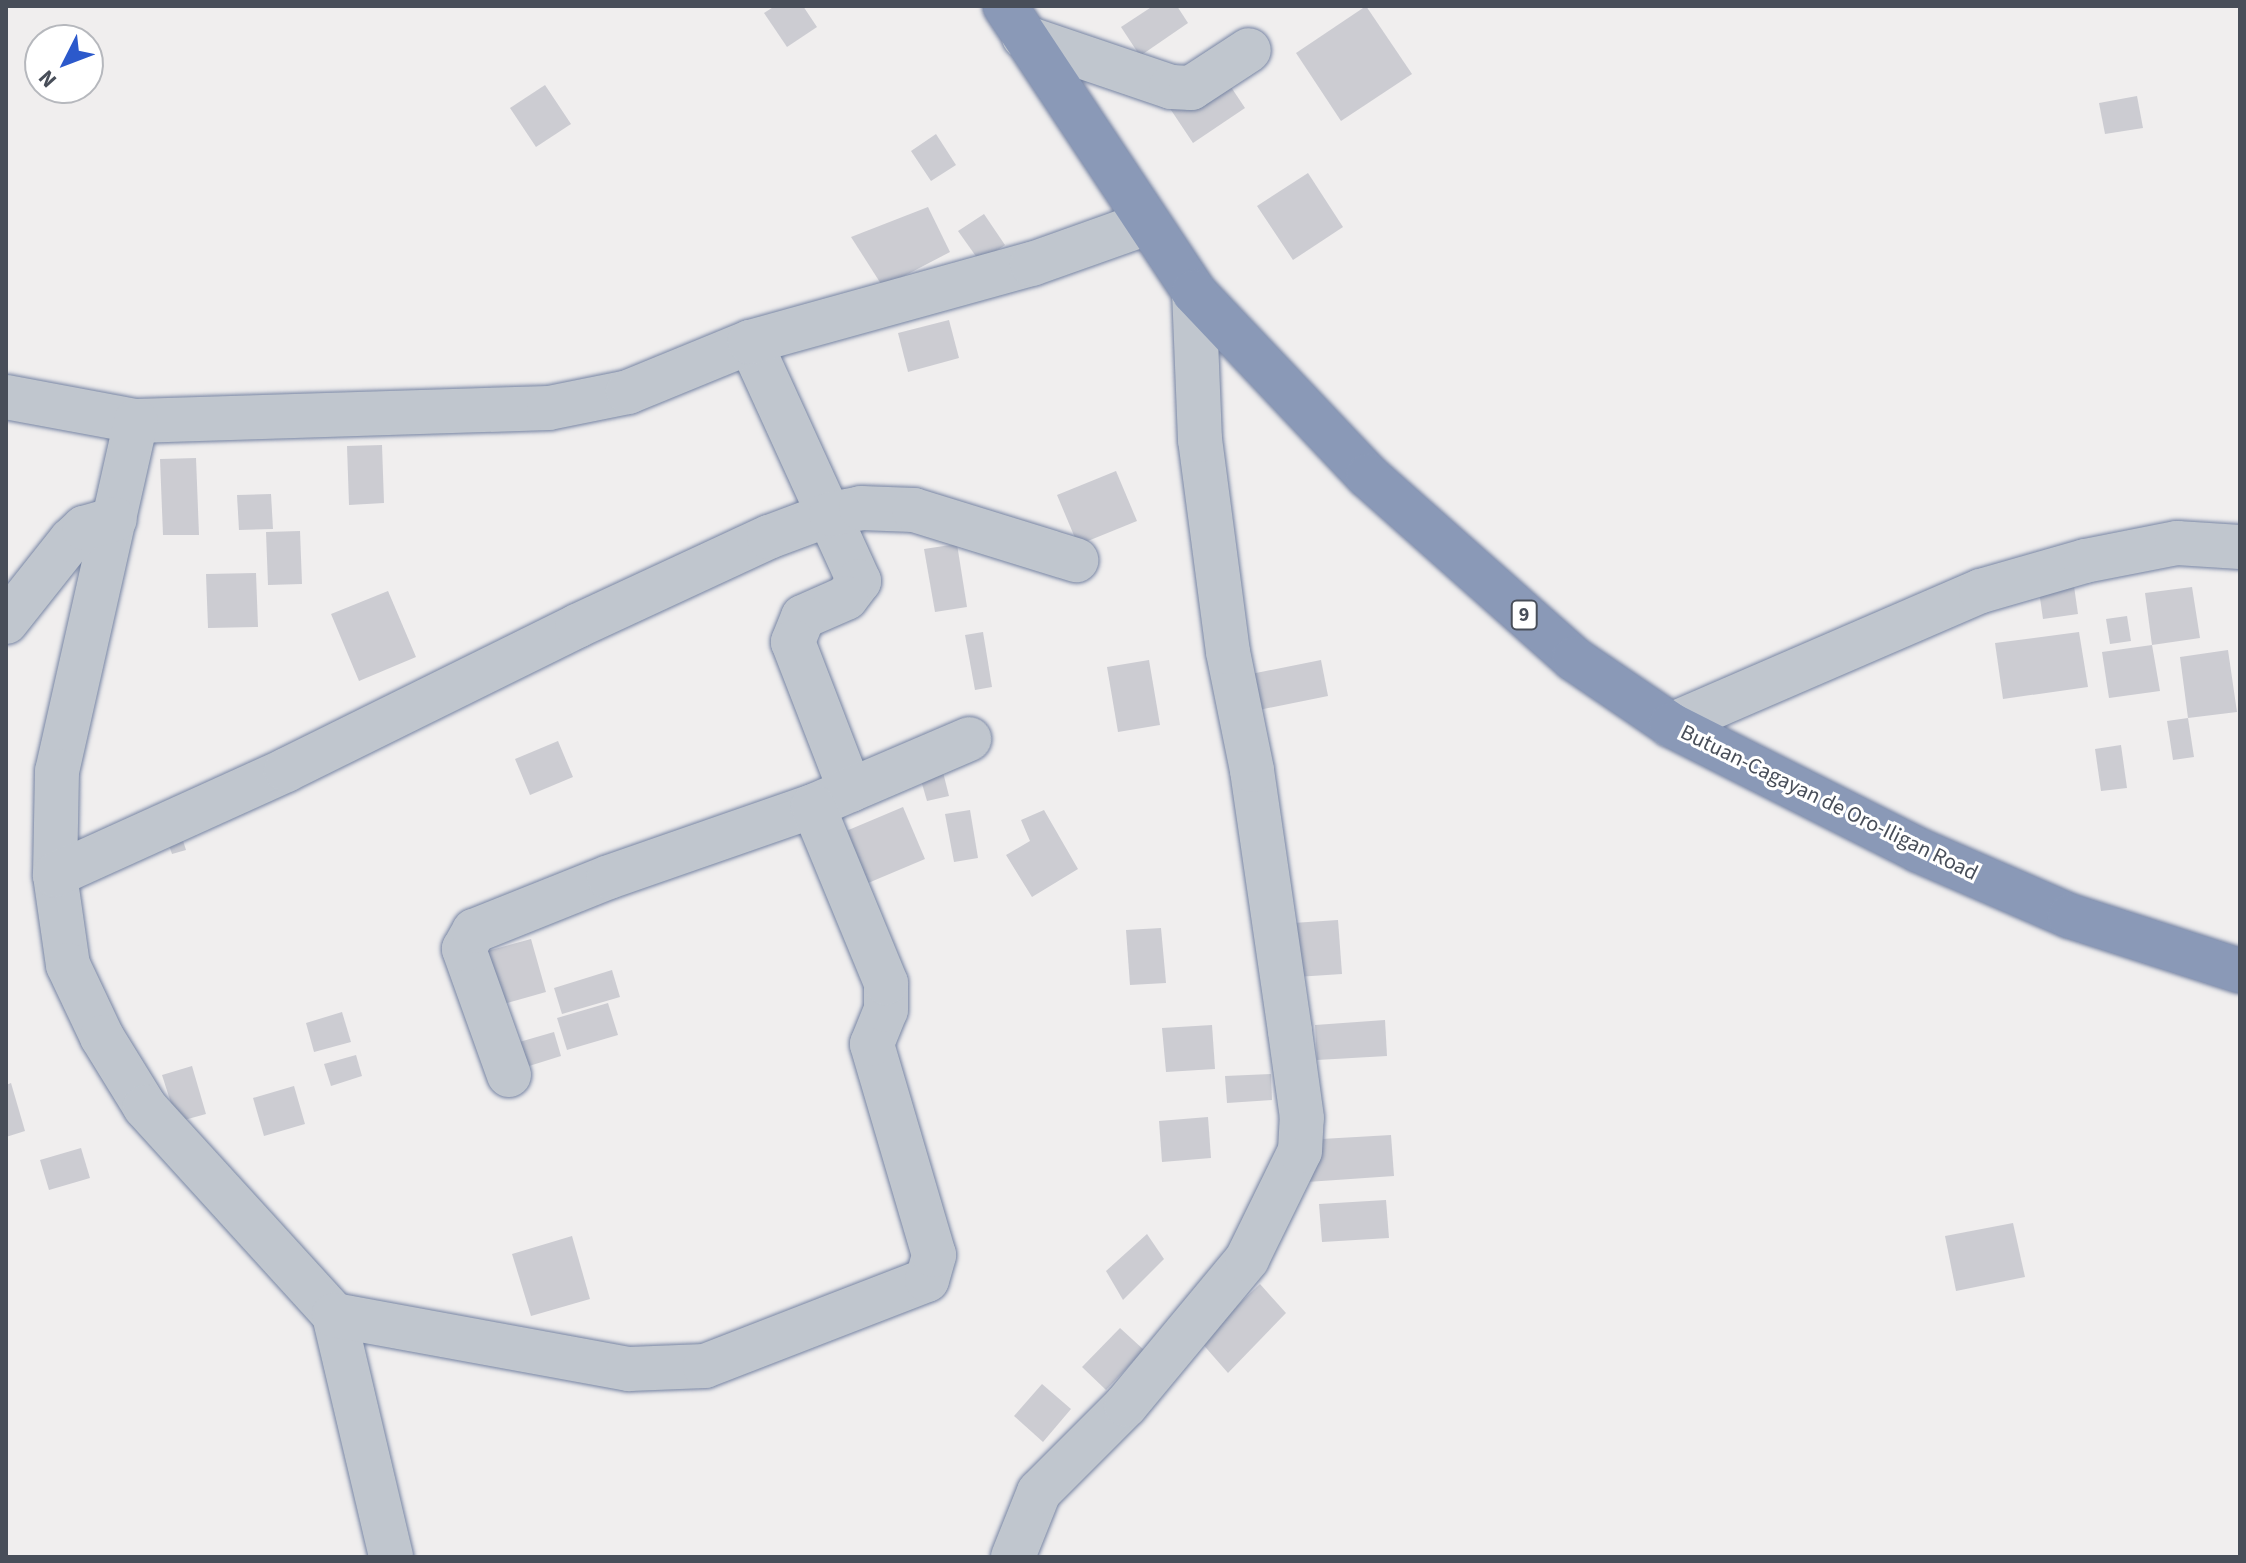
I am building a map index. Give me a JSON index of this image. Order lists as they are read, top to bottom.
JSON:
{
  "streets": {
    "highway": ["9", "Butuan-Cagayan de Oro-Iligan Road"]
  },
  "north": "bottom left"
}
